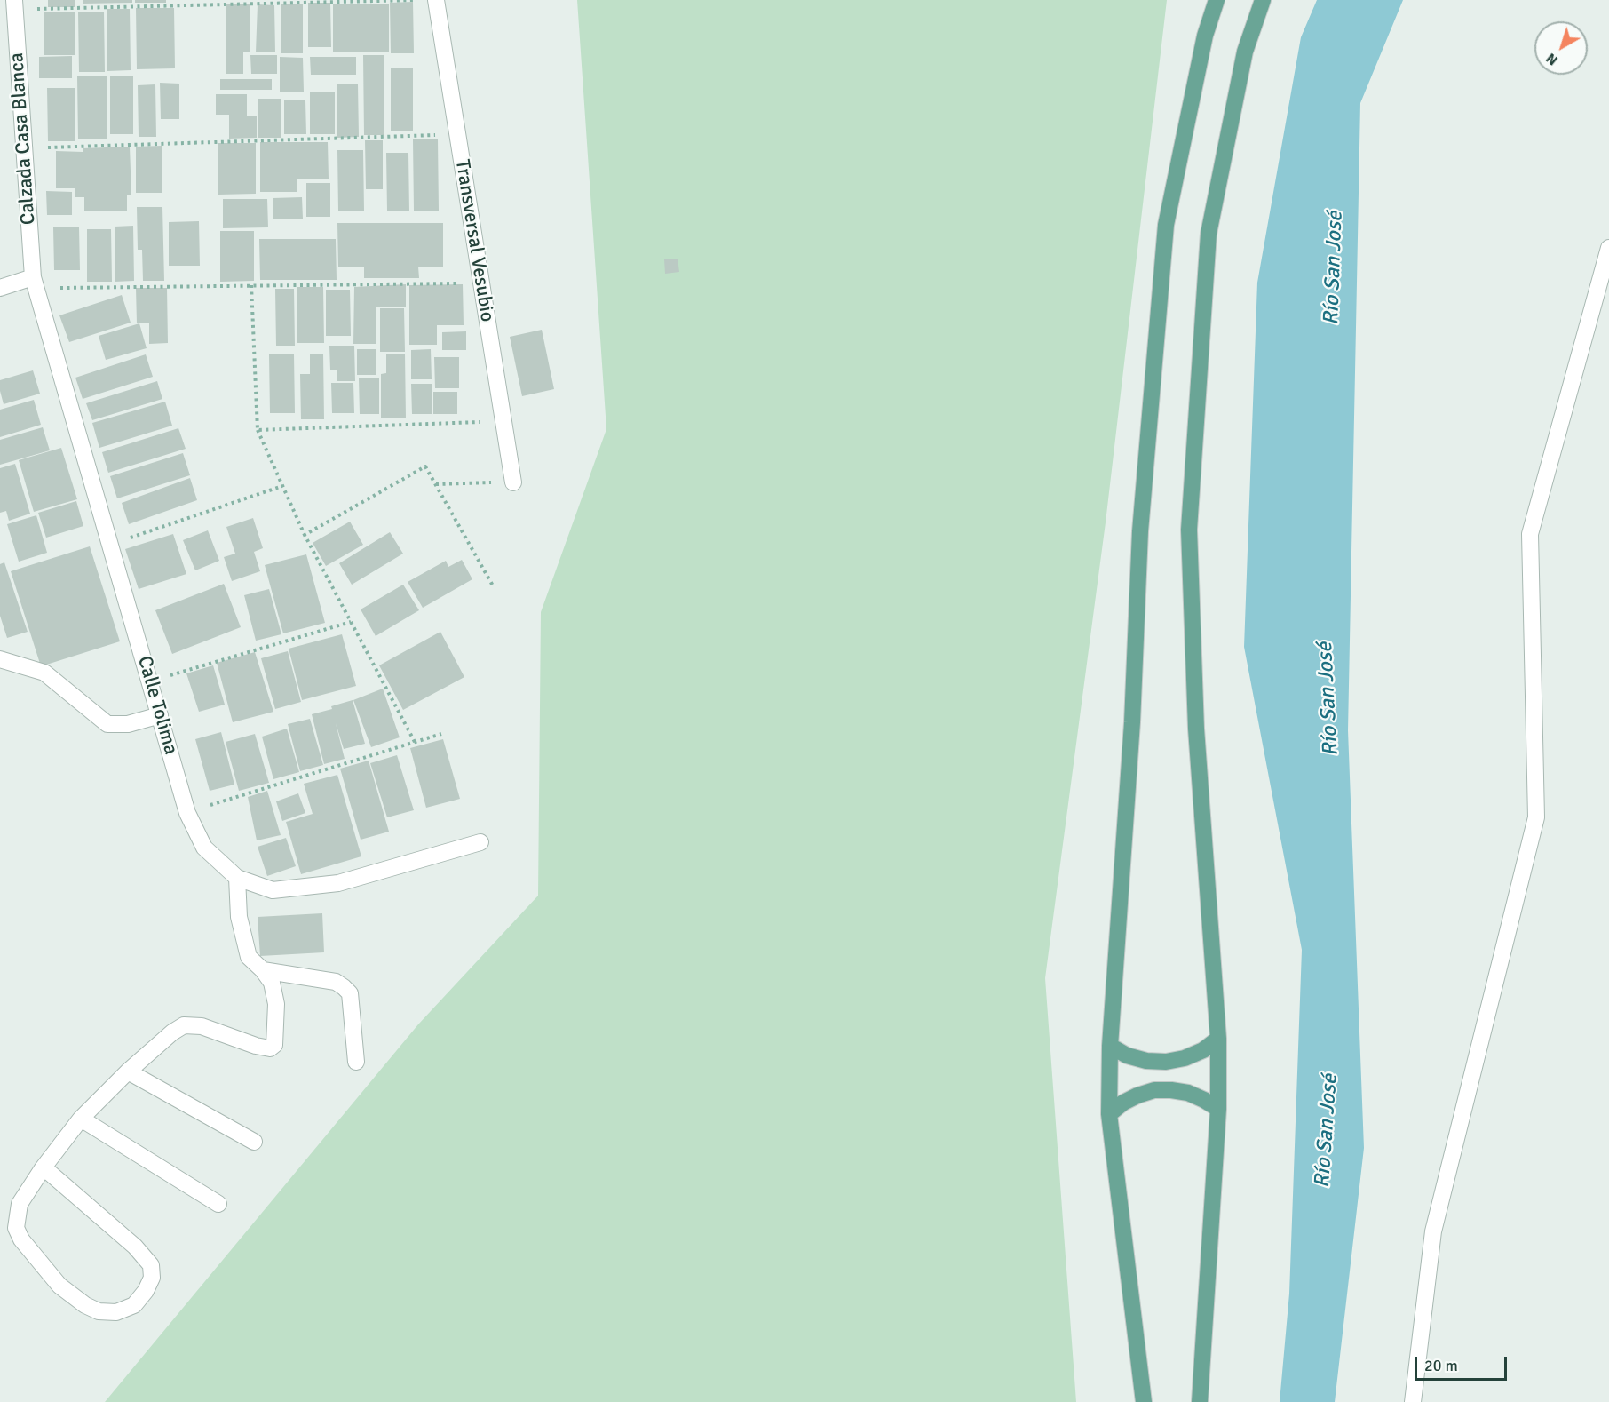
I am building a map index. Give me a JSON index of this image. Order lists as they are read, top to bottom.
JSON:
{
  "streets": {
    "street": ["Calzada Casa Blanca", "Transversal Vesubio", "Calle Tolima"]
  },
  "crossings": [
    ["Calzada Casa Blanca", "Calle Tolima"]
  ],
  "water": ["Río San José"],
  "scale_bar": "20 m",
  "north": "bottom left"
}
